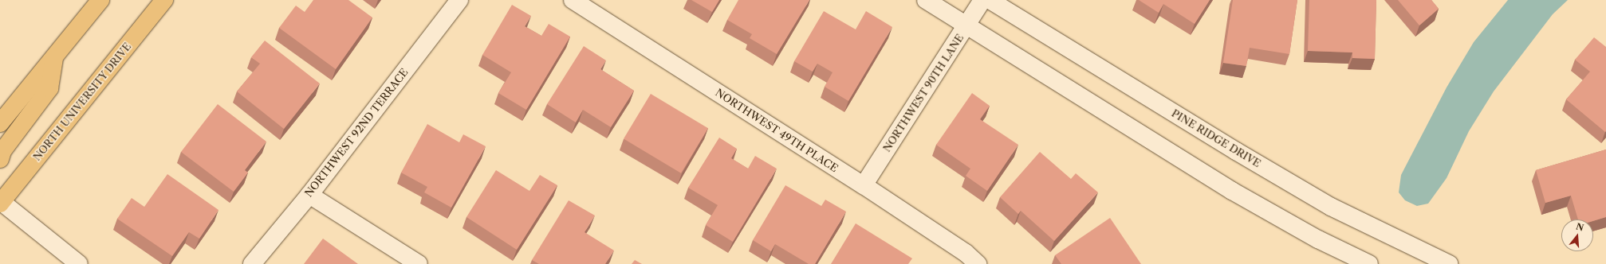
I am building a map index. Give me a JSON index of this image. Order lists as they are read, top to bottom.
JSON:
{
  "streets": {
    "main road": ["NORTH UNIVERSITY DRIVE"],
    "street": [
      "NORTHWEST 90TH LANE",
      "NORTHWEST 49TH PLACE",
      "NORTHWEST 92ND TERRACE",
      "PINE RIDGE DRIVE"
    ]
  },
  "crossings": [
    ["NORTHWEST 90TH LANE", "NORTHWEST 49TH PLACE"]
  ],
  "north": "top"
}
